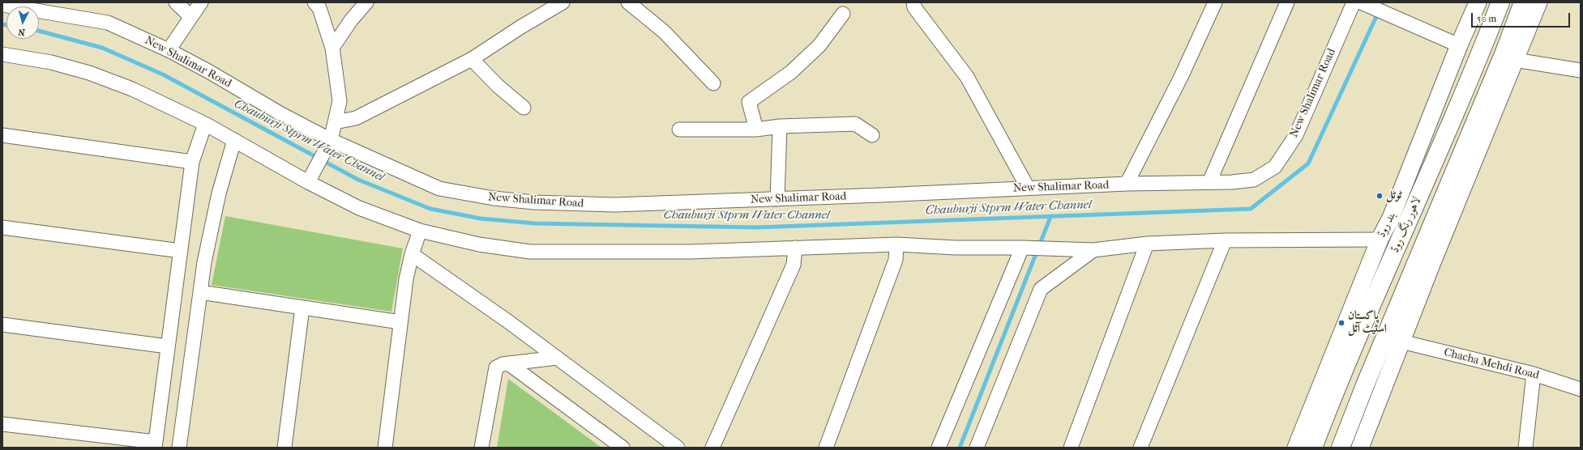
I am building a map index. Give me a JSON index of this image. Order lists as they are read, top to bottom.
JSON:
{
  "streets": {
    "highway": ["لاہور رنگ روڈ"],
    "main road": ["بند روڈ"],
    "street": ["New Shalimar Road", "Chacha Mehdi Road"]
  },
  "water": ["Chauburji Stprm Water Channel"],
  "places": ["ٹوٹل", "پاکستان اسٹیٹ آئل"],
  "scale_bar": "50 m",
  "north": "bottom"
}
